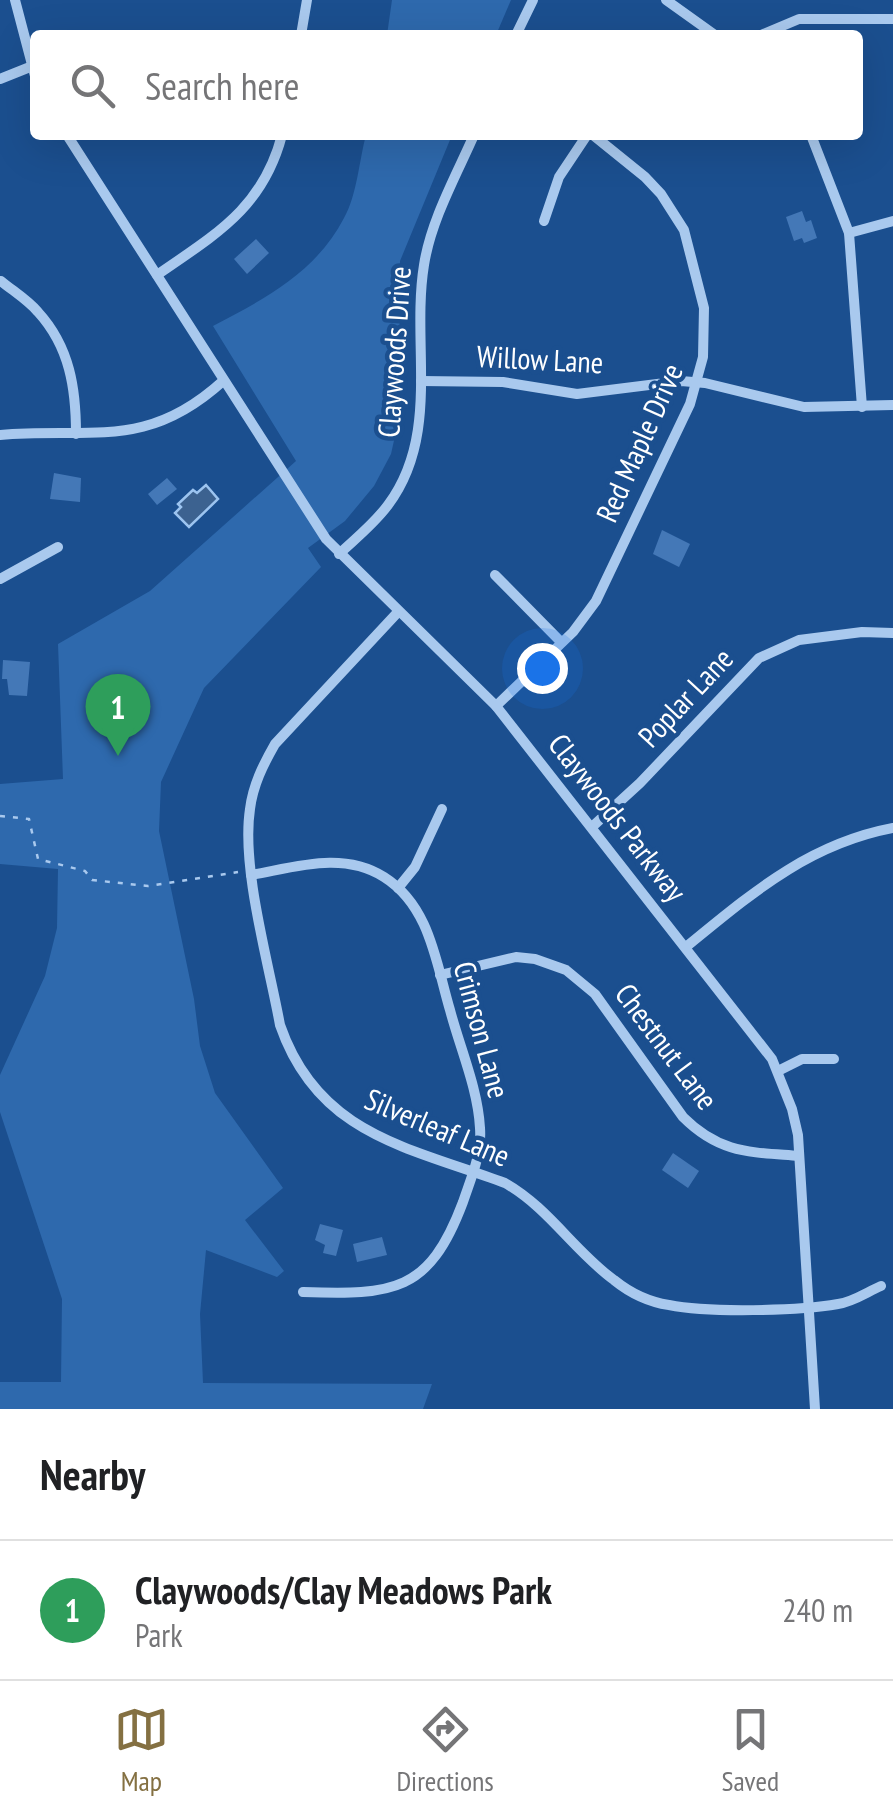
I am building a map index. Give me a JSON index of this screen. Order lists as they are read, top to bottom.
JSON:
{
  "streets": {
    "street": [
      "Claywoods Drive",
      "Willow Lane",
      "Red Maple Drive",
      "Poplar Lane",
      "Claywoods Parkway",
      "Crimson Lane",
      "Chestnut Lane",
      "Silverleaf Lane"
    ]
  },
  "crossings": [
    ["Claywoods Drive", "Willow Lane"],
    ["Claywoods Drive", "Claywoods Parkway"],
    ["Willow Lane", "Red Maple Drive"],
    ["Red Maple Drive", "Claywoods Parkway"],
    ["Poplar Lane", "Claywoods Parkway"],
    ["Claywoods Parkway", "Chestnut Lane"],
    ["Claywoods Parkway", "Silverleaf Lane"],
    ["Crimson Lane", "Chestnut Lane"],
    ["Crimson Lane", "Silverleaf Lane"]
  ],
  "page": {
    "search": "Search here",
    "pins": "1",
    "heading": "Nearby",
    "list": [
      {
        "mark": "1",
        "name": "Claywoods/Clay Meadows Park",
        "note": "Park",
        "value": "240 m"
      }
    ],
    "nav": ["Map", "Directions", "Saved"]
  }
}
